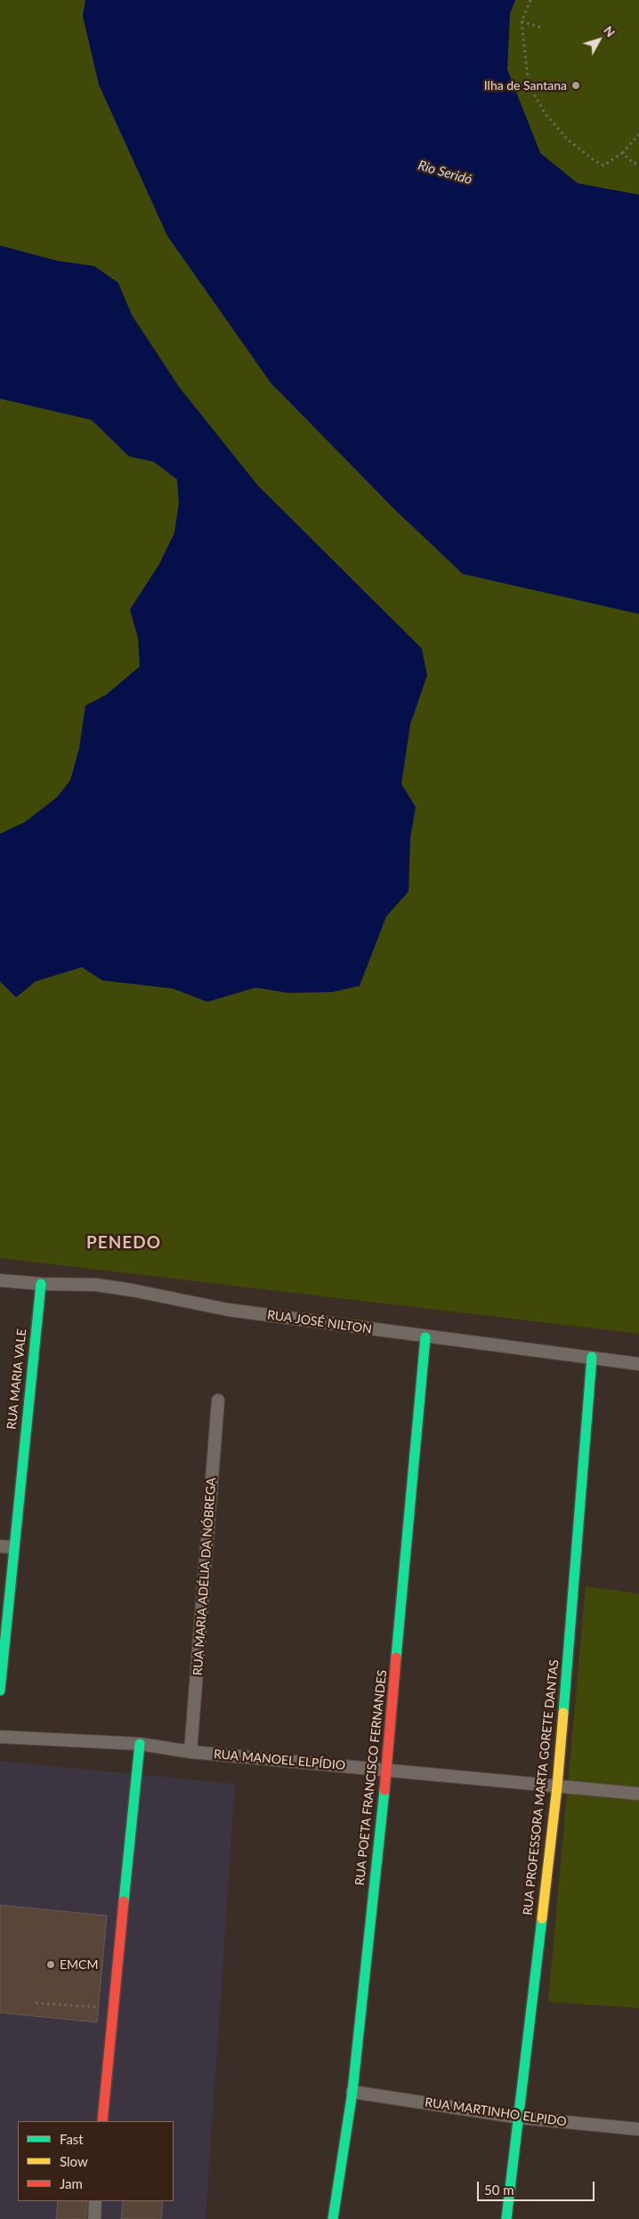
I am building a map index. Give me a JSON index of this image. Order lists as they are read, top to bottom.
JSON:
{
  "streets": {
    "street": [
      "RUA JOSÉ NILTON",
      "RUA MARIA VALE",
      "RUA MARIA ADÉLIA DA NÓBREGA",
      "RUA MANOEL ELPÍDIO",
      "RUA POETA FRANCISCO FERNANDES",
      "RUA PROFESSORA MARTA GORETE DANTAS",
      "RUA MARTINHO ELPIDO"
    ]
  },
  "crossings": [
    ["RUA JOSÉ NILTON", "RUA MARIA VALE"],
    ["RUA JOSÉ NILTON", "RUA POETA FRANCISCO FERNANDES"],
    ["RUA JOSÉ NILTON", "RUA PROFESSORA MARTA GORETE DANTAS"],
    ["RUA MARIA ADÉLIA DA NÓBREGA", "RUA MANOEL ELPÍDIO"],
    ["RUA MANOEL ELPÍDIO", "RUA POETA FRANCISCO FERNANDES"],
    ["RUA MANOEL ELPÍDIO", "RUA PROFESSORA MARTA GORETE DANTAS"],
    ["RUA POETA FRANCISCO FERNANDES", "RUA MARTINHO ELPIDO"],
    ["RUA PROFESSORA MARTA GORETE DANTAS", "RUA MARTINHO ELPIDO"]
  ],
  "districts": ["PENEDO"],
  "water": ["Rio Seridó"],
  "places": ["Ilha de Santana", "EMCM"],
  "legend": ["Fast", "Slow", "Jam"],
  "scale_bar": "50 m",
  "north": "top right"
}
